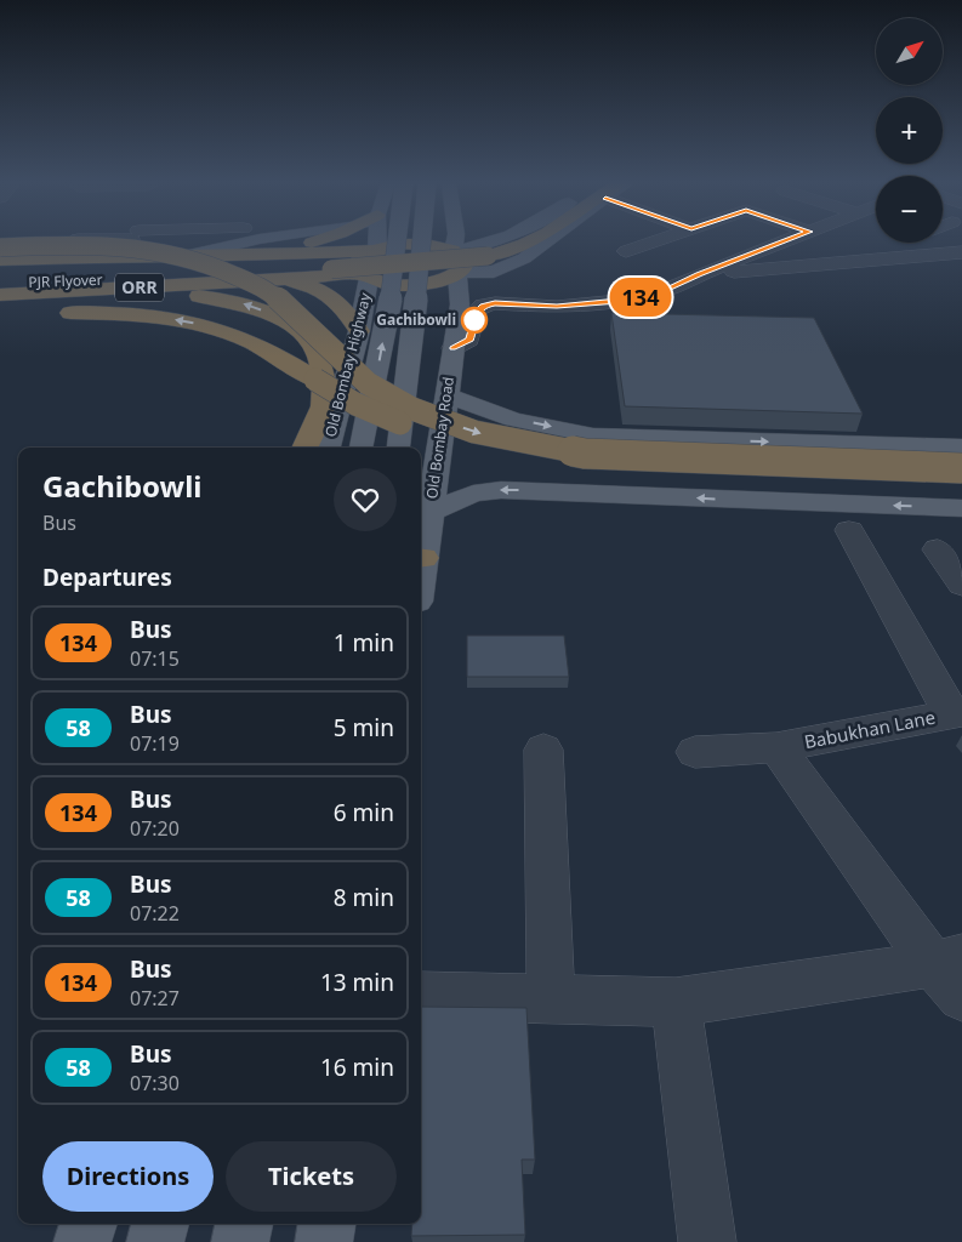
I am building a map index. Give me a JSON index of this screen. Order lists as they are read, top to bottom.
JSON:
{
  "streets": {
    "highway": ["PJR Flyover", "ORR"],
    "main road": ["Old Bombay Highway", "Old Bombay Road"],
    "street": ["Babukhan Lane"]
  },
  "crossings": [
    ["ORR", "Old Bombay Highway"]
  ],
  "places": ["Gachibowli"],
  "lines": ["bus line 134"],
  "north": "top right",
  "page": {
    "on_map": "134",
    "map_buttons": ["+", "−"],
    "heading": [
      ["Gachibowli", "Bus"],
      "Departures"
    ],
    "list": [
      {
        "mark": "134",
        "name": "Bus",
        "note": "07:15",
        "value": "1 min"
      },
      {
        "mark": "58",
        "name": "Bus",
        "note": "07:19",
        "value": "5 min"
      },
      {
        "mark": "134",
        "name": "Bus",
        "note": "07:20",
        "value": "6 min"
      },
      {
        "mark": "58",
        "name": "Bus",
        "note": "07:22",
        "value": "8 min"
      },
      {
        "mark": "134",
        "name": "Bus",
        "note": "07:27",
        "value": "13 min"
      },
      {
        "mark": "58",
        "name": "Bus",
        "note": "07:30",
        "value": "16 min"
      }
    ],
    "buttons": ["Directions", "Tickets"]
  }
}
